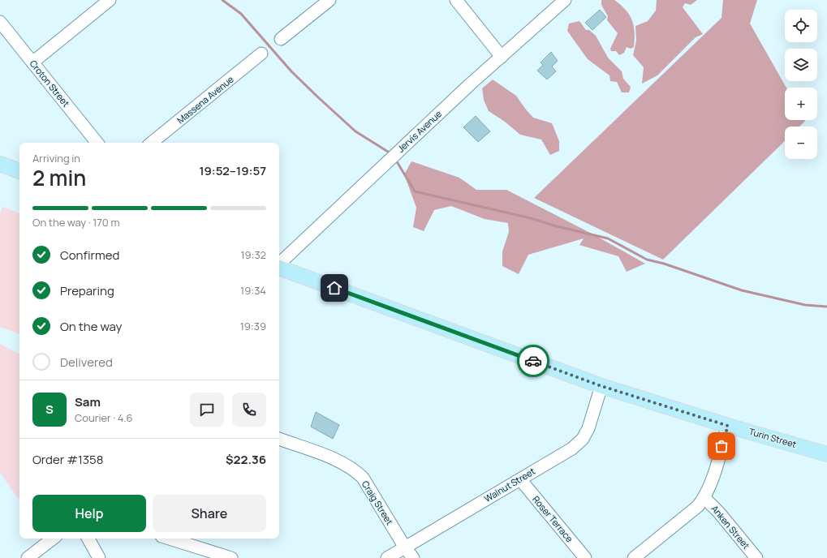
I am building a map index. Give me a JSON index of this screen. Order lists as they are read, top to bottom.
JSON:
{
  "streets": {
    "main road": ["Turin Street"],
    "street": [
      "Croton Street",
      "Massena Avenue",
      "Jervis Avenue",
      "Walnut Street",
      "Craig Street",
      "Roser Terrace",
      "Anken Street"
    ]
  },
  "crossings": [
    ["Turin Street", "Walnut Street"],
    ["Walnut Street", "Craig Street"],
    ["Walnut Street", "Roser Terrace"]
  ],
  "page": {
    "map_buttons": ["+", "−"],
    "heading": ["2 min", "Arriving in", "19:52–19:57"],
    "panel": [
      "Sam",
      "Courier · 4.6",
      "Order #1358",
      "$22.36"
    ],
    "bar": "On the way · 170 m",
    "list": [
      ["Confirmed", "19:32"],
      ["Preparing", "19:34"],
      ["On the way", "19:39"],
      "Delivered"
    ],
    "round": "S",
    "buttons": ["Help", "Share"]
  }
}
